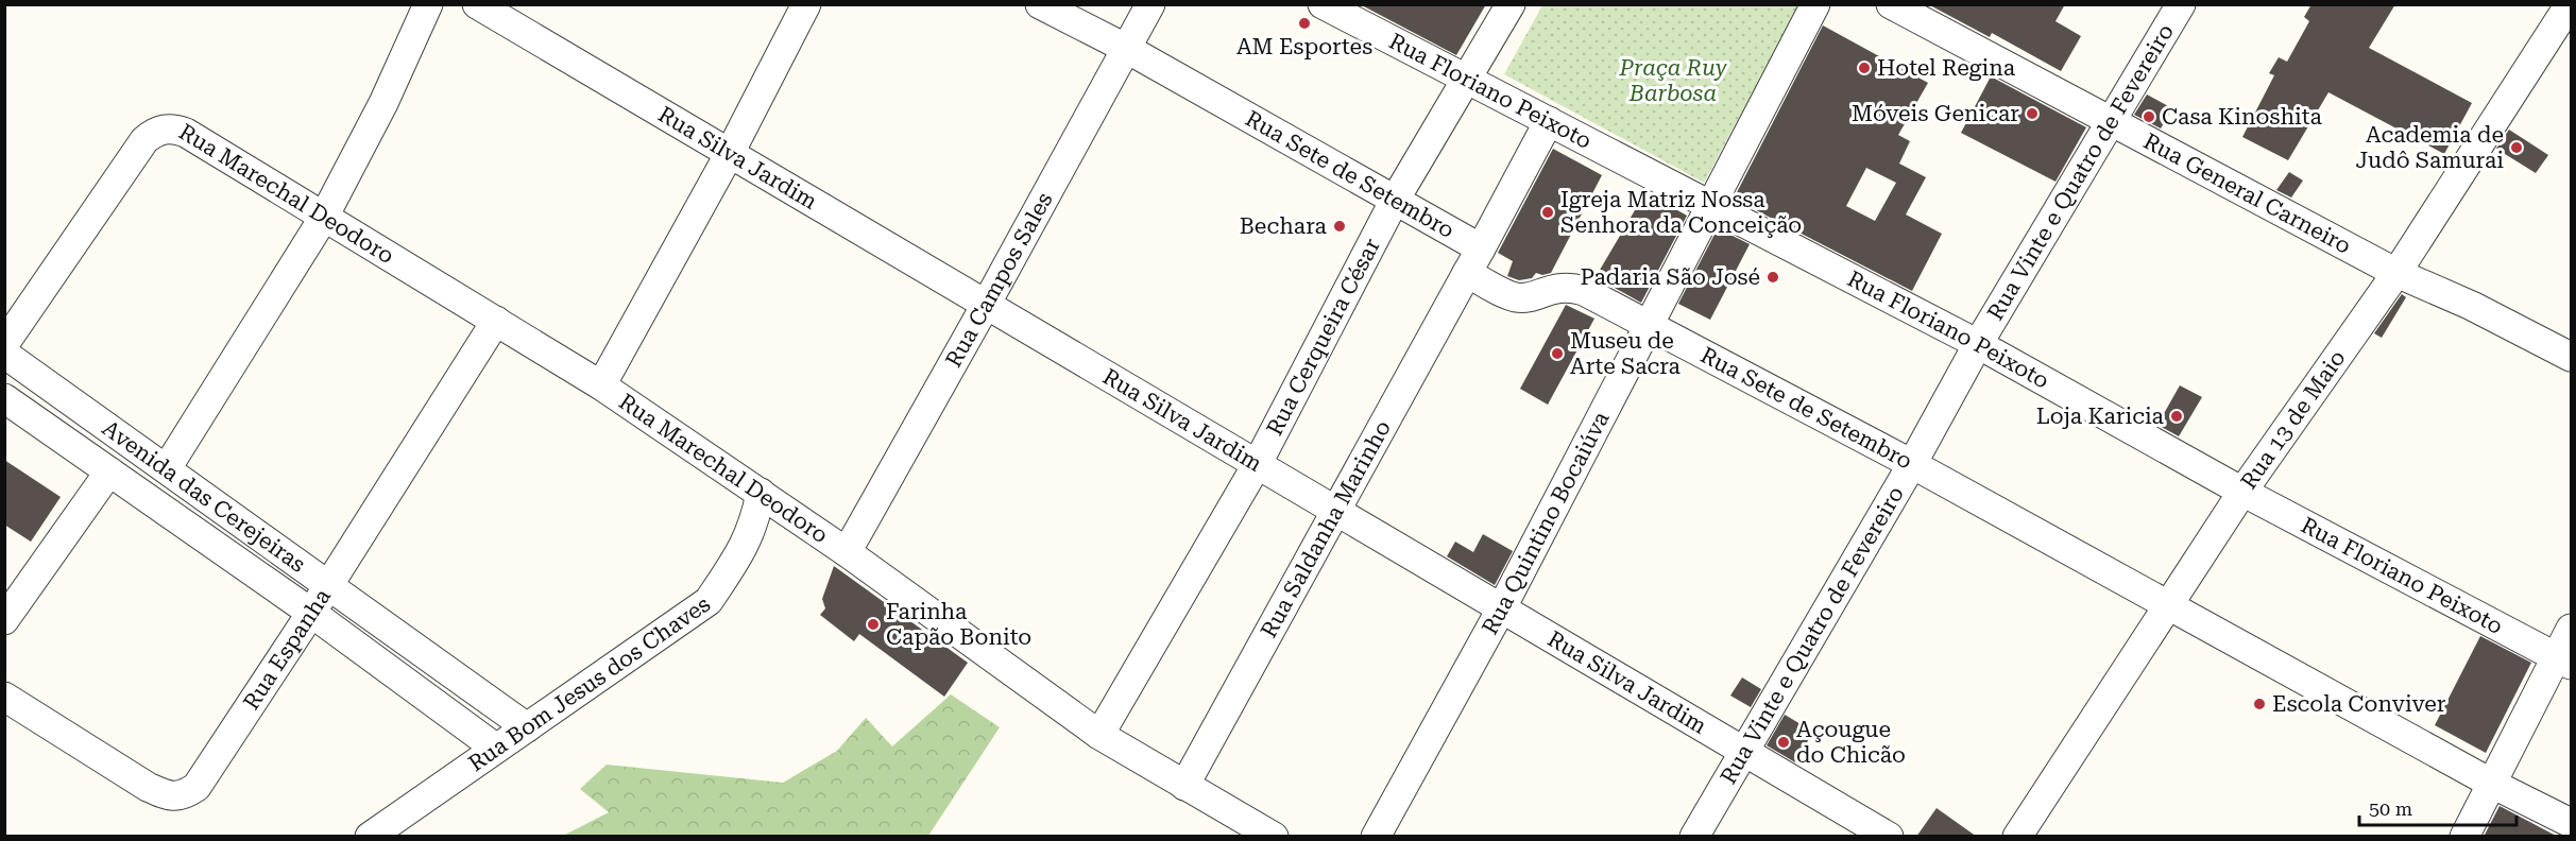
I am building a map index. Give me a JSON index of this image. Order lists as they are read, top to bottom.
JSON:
{
  "streets": {
    "street": [
      "Rua Floriano Peixoto",
      "Rua Silva Jardim",
      "Rua Vinte e Quatro de Fevereiro",
      "Rua Sete de Setembro",
      "Rua General Carneiro",
      "Rua Marechal Deodoro",
      "Rua Campos Sales",
      "Rua Cerqueira César",
      "Rua 13 de Maio",
      "Avenida das Cerejeiras",
      "Rua Quintino Bocaiúva",
      "Rua Saldanha Marinho",
      "Rua Espanha",
      "Rua Bom Jesus dos Chaves"
    ]
  },
  "crossings": [
    ["Rua Floriano Peixoto", "Rua Vinte e Quatro de Fevereiro"],
    ["Rua Floriano Peixoto", "Rua Cerqueira César"],
    ["Rua Floriano Peixoto", "Rua 13 de Maio"],
    ["Rua Floriano Peixoto", "Rua Quintino Bocaiúva"],
    ["Rua Floriano Peixoto", "Rua Saldanha Marinho"],
    ["Rua Silva Jardim", "Rua Vinte e Quatro de Fevereiro"],
    ["Rua Silva Jardim", "Rua Campos Sales"],
    ["Rua Silva Jardim", "Rua Cerqueira César"],
    ["Rua Silva Jardim", "Rua Quintino Bocaiúva"],
    ["Rua Silva Jardim", "Rua Saldanha Marinho"],
    ["Rua Vinte e Quatro de Fevereiro", "Rua Sete de Setembro"],
    ["Rua Vinte e Quatro de Fevereiro", "Rua General Carneiro"],
    ["Rua Sete de Setembro", "Rua Campos Sales"],
    ["Rua Sete de Setembro", "Rua Cerqueira César"],
    ["Rua Sete de Setembro", "Rua 13 de Maio"],
    ["Rua Sete de Setembro", "Rua Quintino Bocaiúva"],
    ["Rua Sete de Setembro", "Rua Saldanha Marinho"],
    ["Rua General Carneiro", "Rua 13 de Maio"],
    ["Rua Marechal Deodoro", "Rua Campos Sales"],
    ["Rua Marechal Deodoro", "Rua Cerqueira César"],
    ["Rua Marechal Deodoro", "Rua Saldanha Marinho"],
    ["Rua Marechal Deodoro", "Rua Espanha"],
    ["Rua Marechal Deodoro", "Rua Bom Jesus dos Chaves"],
    ["Avenida das Cerejeiras", "Rua Espanha"],
    ["Avenida das Cerejeiras", "Rua Bom Jesus dos Chaves"]
  ],
  "parks": ["Praça Ruy Barbosa"],
  "places": [
    "AM Esportes",
    "Hotel Regina",
    "Móveis Genicar",
    "Casa Kinoshita",
    "Academia de Judô Samurai",
    "Igreja Matriz Nossa Senhora da Conceição",
    "Bechara",
    "Padaria São José",
    "Museu de Arte Sacra",
    "Loja Karicia",
    "Farinha Capão Bonito",
    "Escola Conviver",
    "Açougue do Chicão"
  ],
  "scale_bar": "50 m"
}
